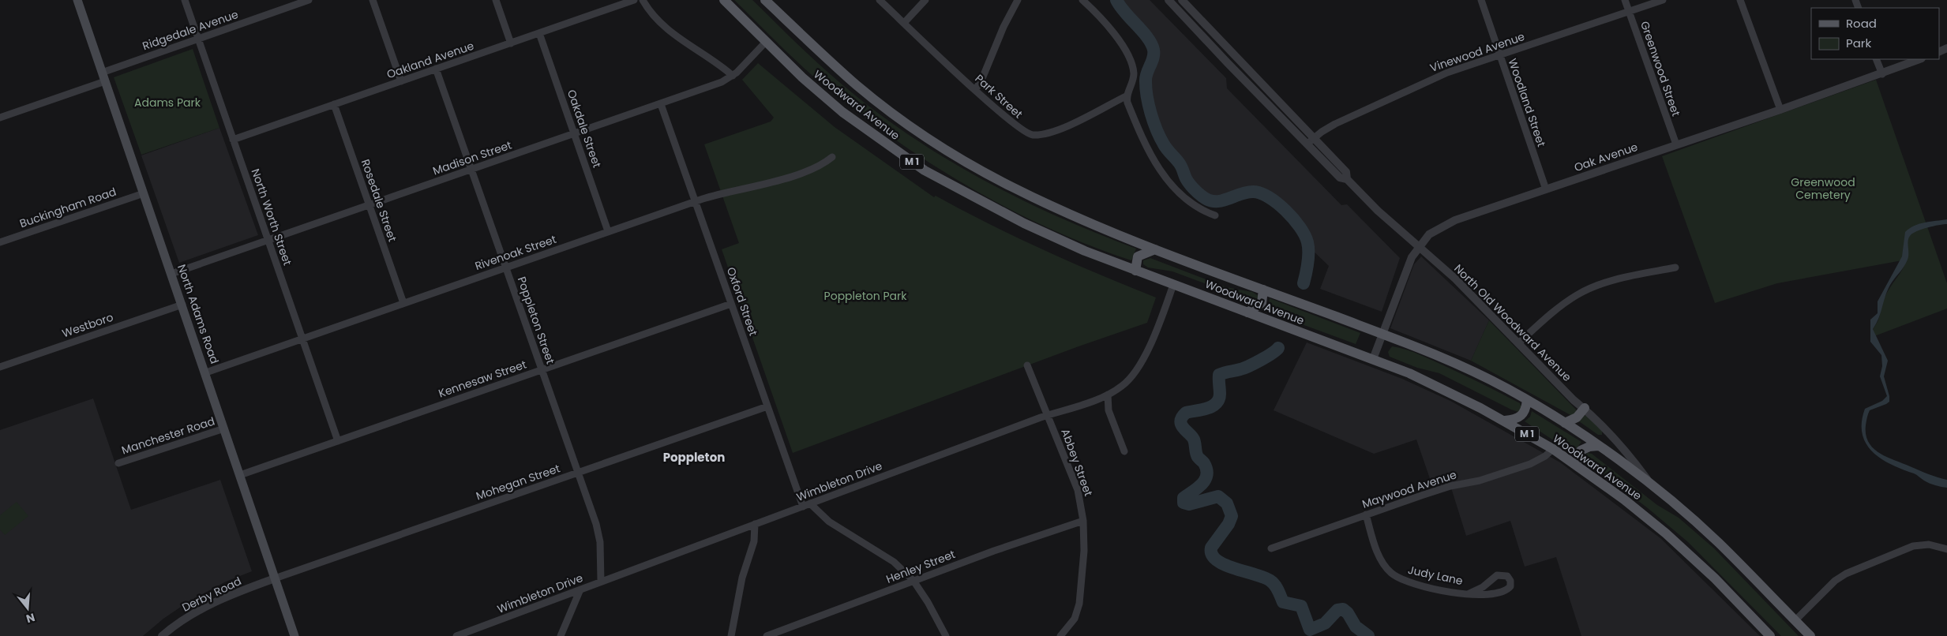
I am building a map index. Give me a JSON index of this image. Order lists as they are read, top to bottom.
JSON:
{
  "streets": {
    "main road": ["Woodward Avenue", "M 1", "North Adams Road"],
    "street": [
      "Ridgedale Avenue",
      "Vinewood Avenue",
      "Oakland Avenue",
      "Greenwood Street",
      "Park Street",
      "Woodland Street",
      "Oakdale Street",
      "Oak Avenue",
      "Madison Street",
      "Rosedale Street",
      "Buckingham Road",
      "North Worth Street",
      "Rivenoak Street",
      "Oxford Street",
      "Poppleton Street",
      "North Old Woodward Avenue",
      "Westboro",
      "Kennesaw Street",
      "Manchester Road",
      "Abbey Street",
      "Wimbleton Drive",
      "Mohegan Street",
      "Maywood Avenue",
      "Henley Street",
      "Judy Lane",
      "Derby Road"
    ]
  },
  "crossings": [
    ["Ridgedale Avenue", "North Worth Street"],
    ["Ridgedale Avenue", "North Adams Road"],
    ["Vinewood Avenue", "Greenwood Street"],
    ["Vinewood Avenue", "Woodland Street"],
    ["Vinewood Avenue", "North Old Woodward Avenue"],
    ["Oakland Avenue", "Oakdale Street"],
    ["Oakland Avenue", "Rosedale Street"],
    ["Oakland Avenue", "North Worth Street"],
    ["Oakland Avenue", "Poppleton Street"],
    ["Greenwood Street", "Oak Avenue"],
    ["Woodland Street", "Oak Avenue"],
    ["Woodward Avenue", "Oak Avenue"],
    ["Woodward Avenue", "Madison Street"],
    ["Woodward Avenue", "North Old Woodward Avenue"],
    ["Woodward Avenue", "Wimbleton Drive"],
    ["Woodward Avenue", "Maywood Avenue"],
    ["Oakdale Street", "Madison Street"],
    ["Oakdale Street", "Rivenoak Street"],
    ["Oak Avenue", "North Old Woodward Avenue"],
    ["Madison Street", "Rosedale Street"],
    ["Madison Street", "North Worth Street"],
    ["Madison Street", "Oxford Street"],
    ["Madison Street", "North Adams Road"],
    ["Madison Street", "Poppleton Street"],
    ["Rosedale Street", "Rivenoak Street"],
    ["Buckingham Road", "North Adams Road"],
    ["North Worth Street", "Rivenoak Street"],
    ["North Worth Street", "Kennesaw Street"],
    ["Rivenoak Street", "Oxford Street"],
    ["Rivenoak Street", "North Adams Road"],
    ["Rivenoak Street", "Poppleton Street"],
    ["Oxford Street", "Kennesaw Street"],
    ["Oxford Street", "Wimbleton Drive"],
    ["Oxford Street", "Mohegan Street"],
    ["Oxford Street", "Henley Street"],
    ["North Adams Road", "Westboro"],
    ["North Adams Road", "Kennesaw Street"],
    ["North Adams Road", "Manchester Road"],
    ["North Adams Road", "Mohegan Street"],
    ["North Adams Road", "Derby Road"],
    ["Poppleton Street", "Kennesaw Street"],
    ["Poppleton Street", "Wimbleton Drive"],
    ["Poppleton Street", "Mohegan Street"],
    ["Abbey Street", "Wimbleton Drive"],
    ["Abbey Street", "Henley Street"],
    ["Mohegan Street", "Derby Road"],
    ["Maywood Avenue", "Judy Lane"]
  ],
  "districts": ["Poppleton"],
  "parks": ["Adams Park", "Greenwood Cemetery", "Poppleton Park"],
  "legend": ["Road", "Park"],
  "north": "bottom"
}
